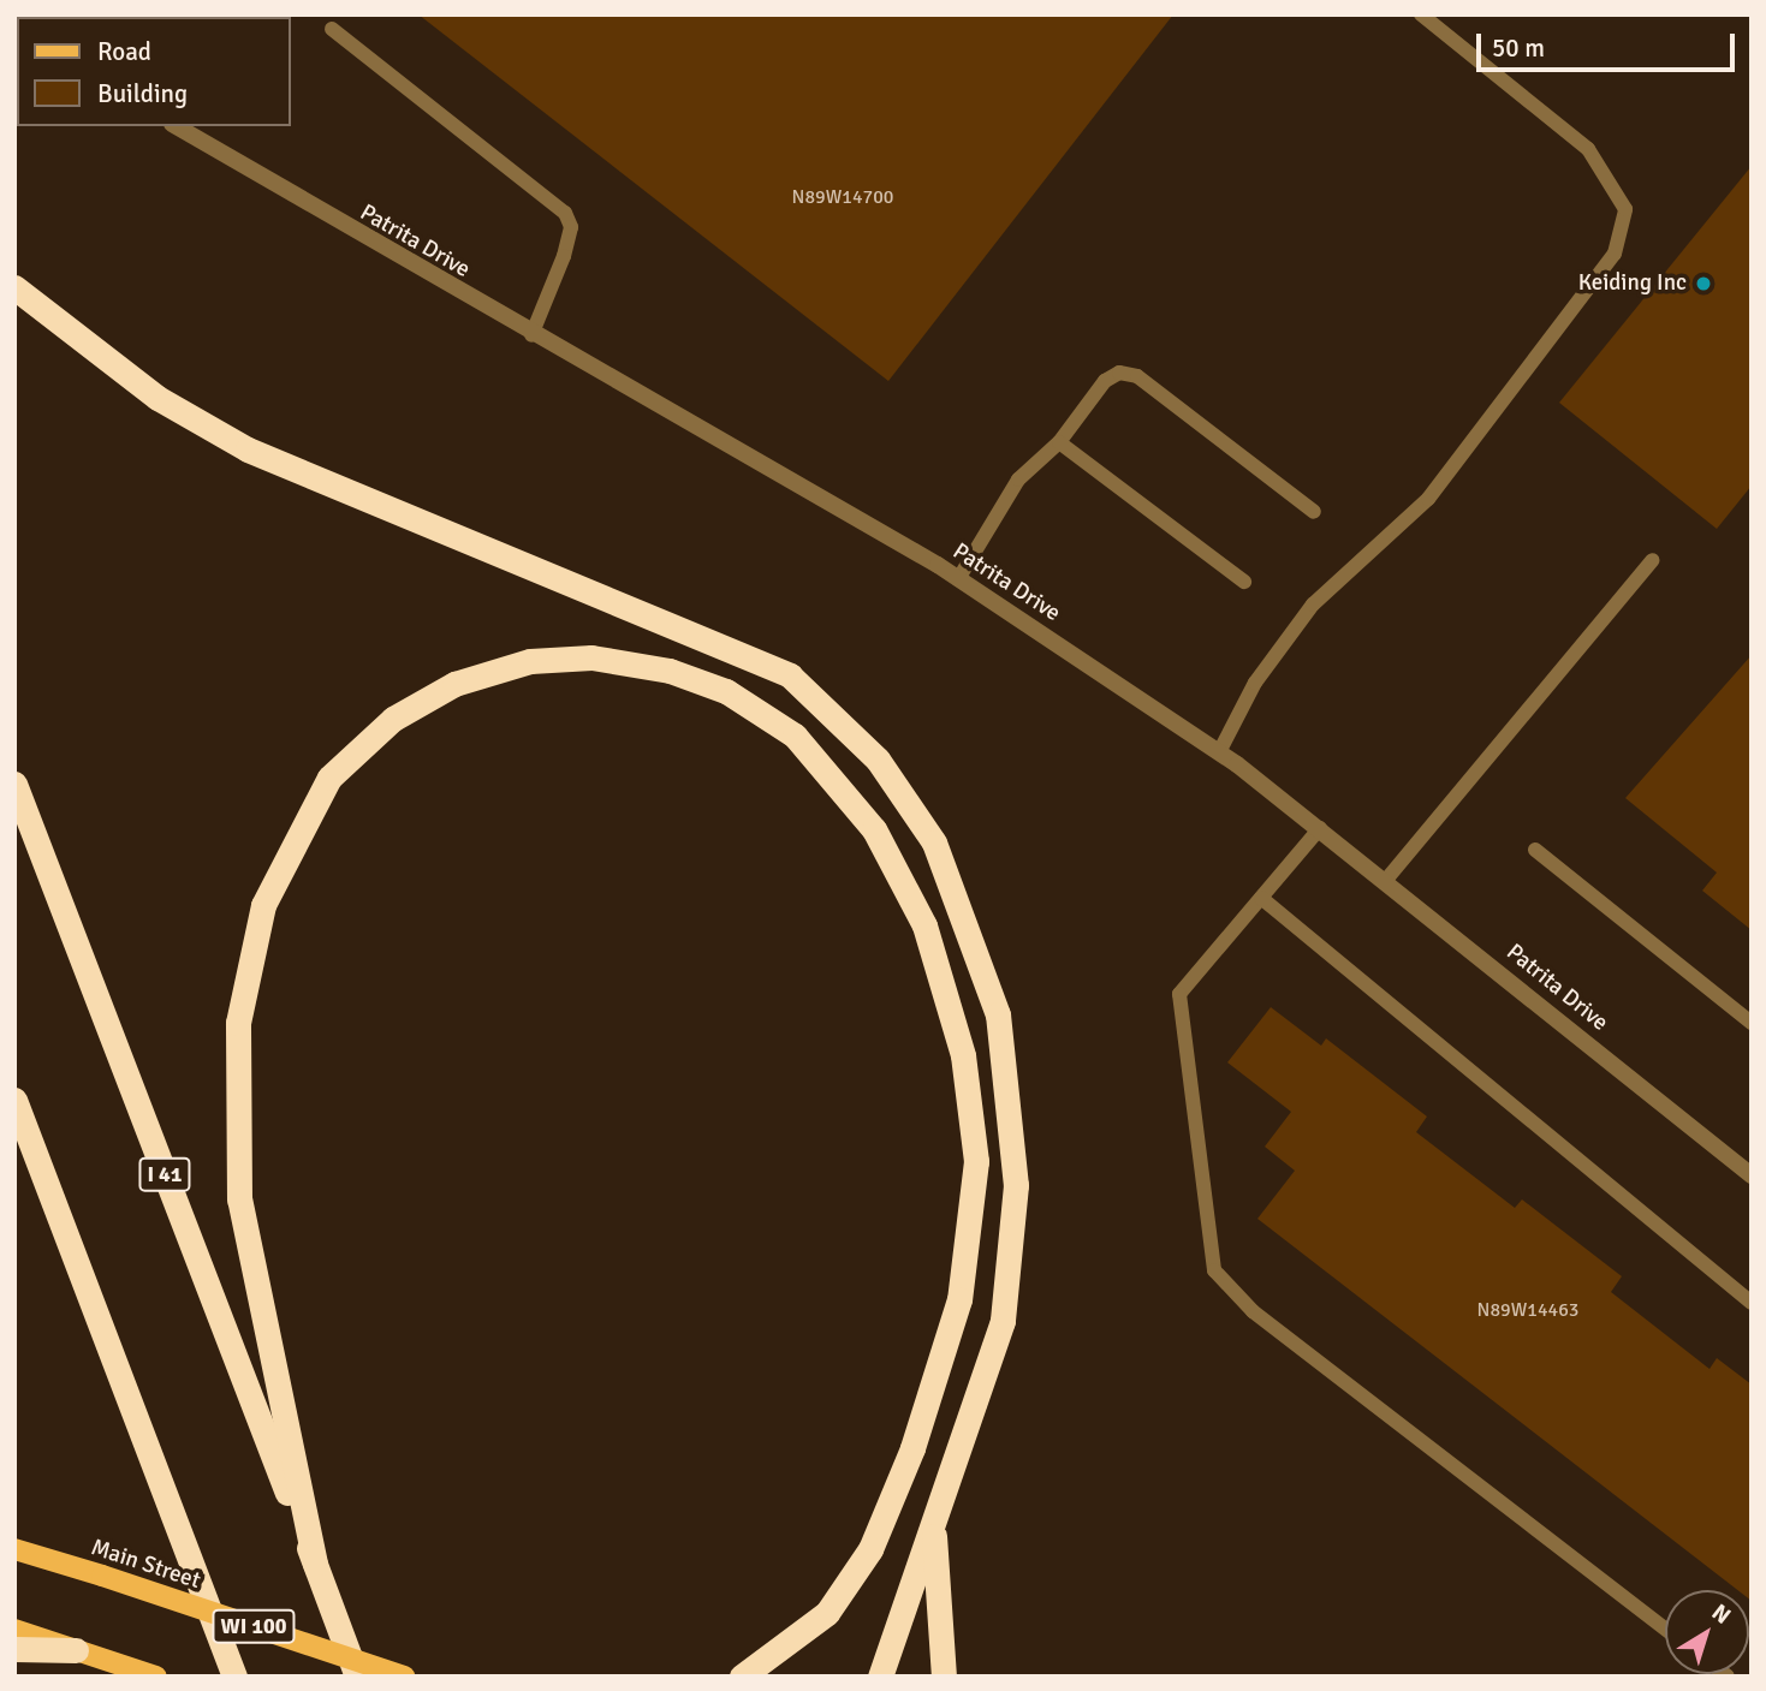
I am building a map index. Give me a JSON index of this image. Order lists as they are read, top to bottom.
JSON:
{
  "streets": {
    "highway": ["I 41"],
    "main road": ["Main Street", "WI 100"],
    "street": ["Patrita Drive"]
  },
  "places": ["Keiding Inc"],
  "house_numbers": ["N89W14700", "N89W14463"],
  "legend": ["Road", "Building"],
  "scale_bar": "50 m",
  "north": "top right"
}
